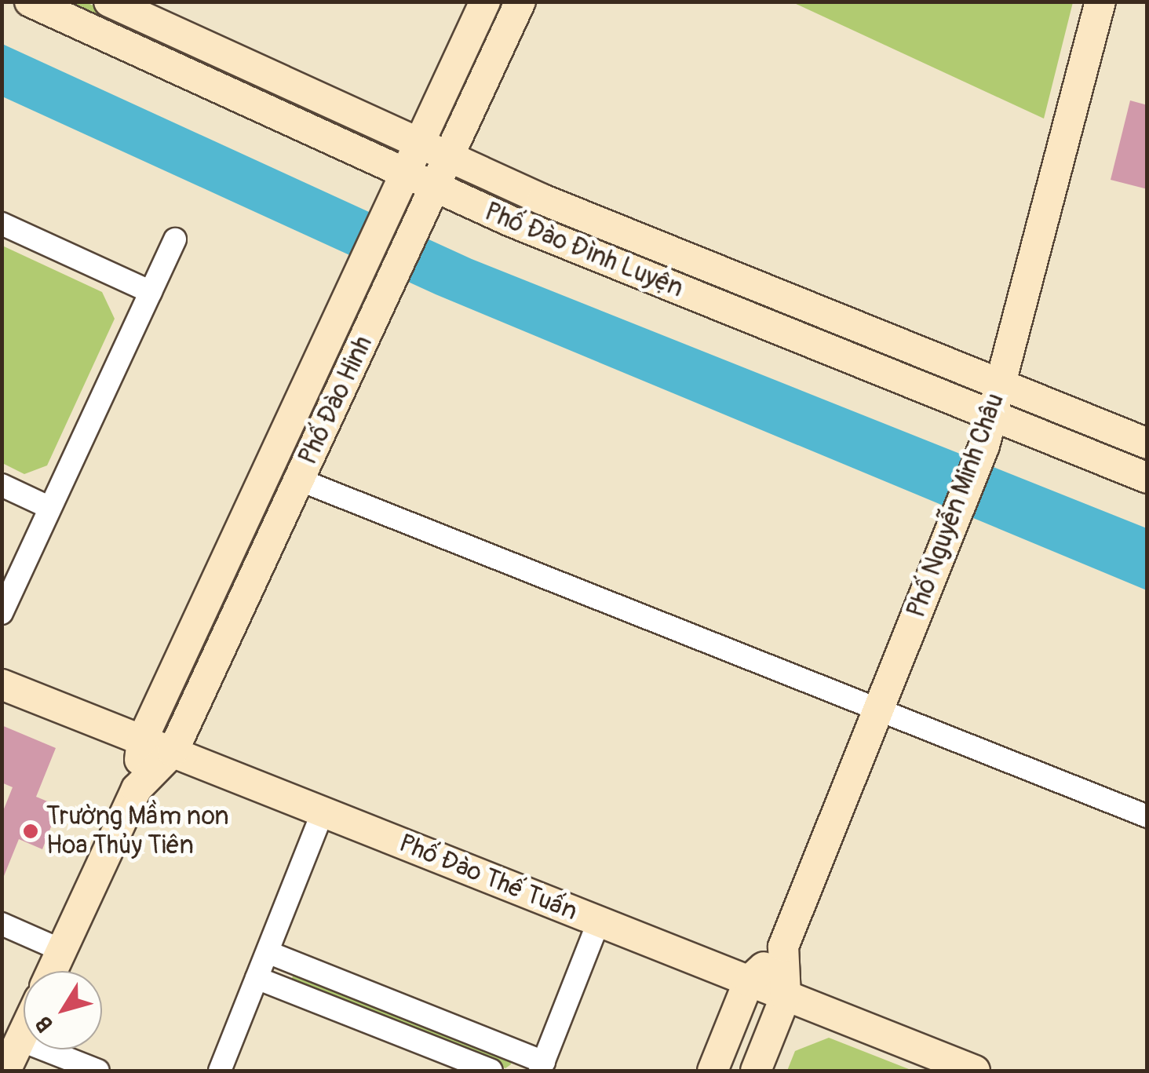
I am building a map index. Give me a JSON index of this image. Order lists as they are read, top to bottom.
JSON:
{
  "streets": {
    "street": [
      "Phố Đào Đình Luyện",
      "Phố Đào Hinh",
      "Phố Nguyễn Minh Châu",
      "Phố Đào Thế Tuấn"
    ]
  },
  "crossings": [
    ["Phố Đào Đình Luyện", "Phố Đào Hinh"],
    ["Phố Đào Đình Luyện", "Phố Nguyễn Minh Châu"],
    ["Phố Đào Hinh", "Phố Đào Thế Tuấn"],
    ["Phố Nguyễn Minh Châu", "Phố Đào Thế Tuấn"]
  ],
  "places": ["Trường Mầm non Hoa Thủy Tiên"],
  "north": "bottom left"
}
